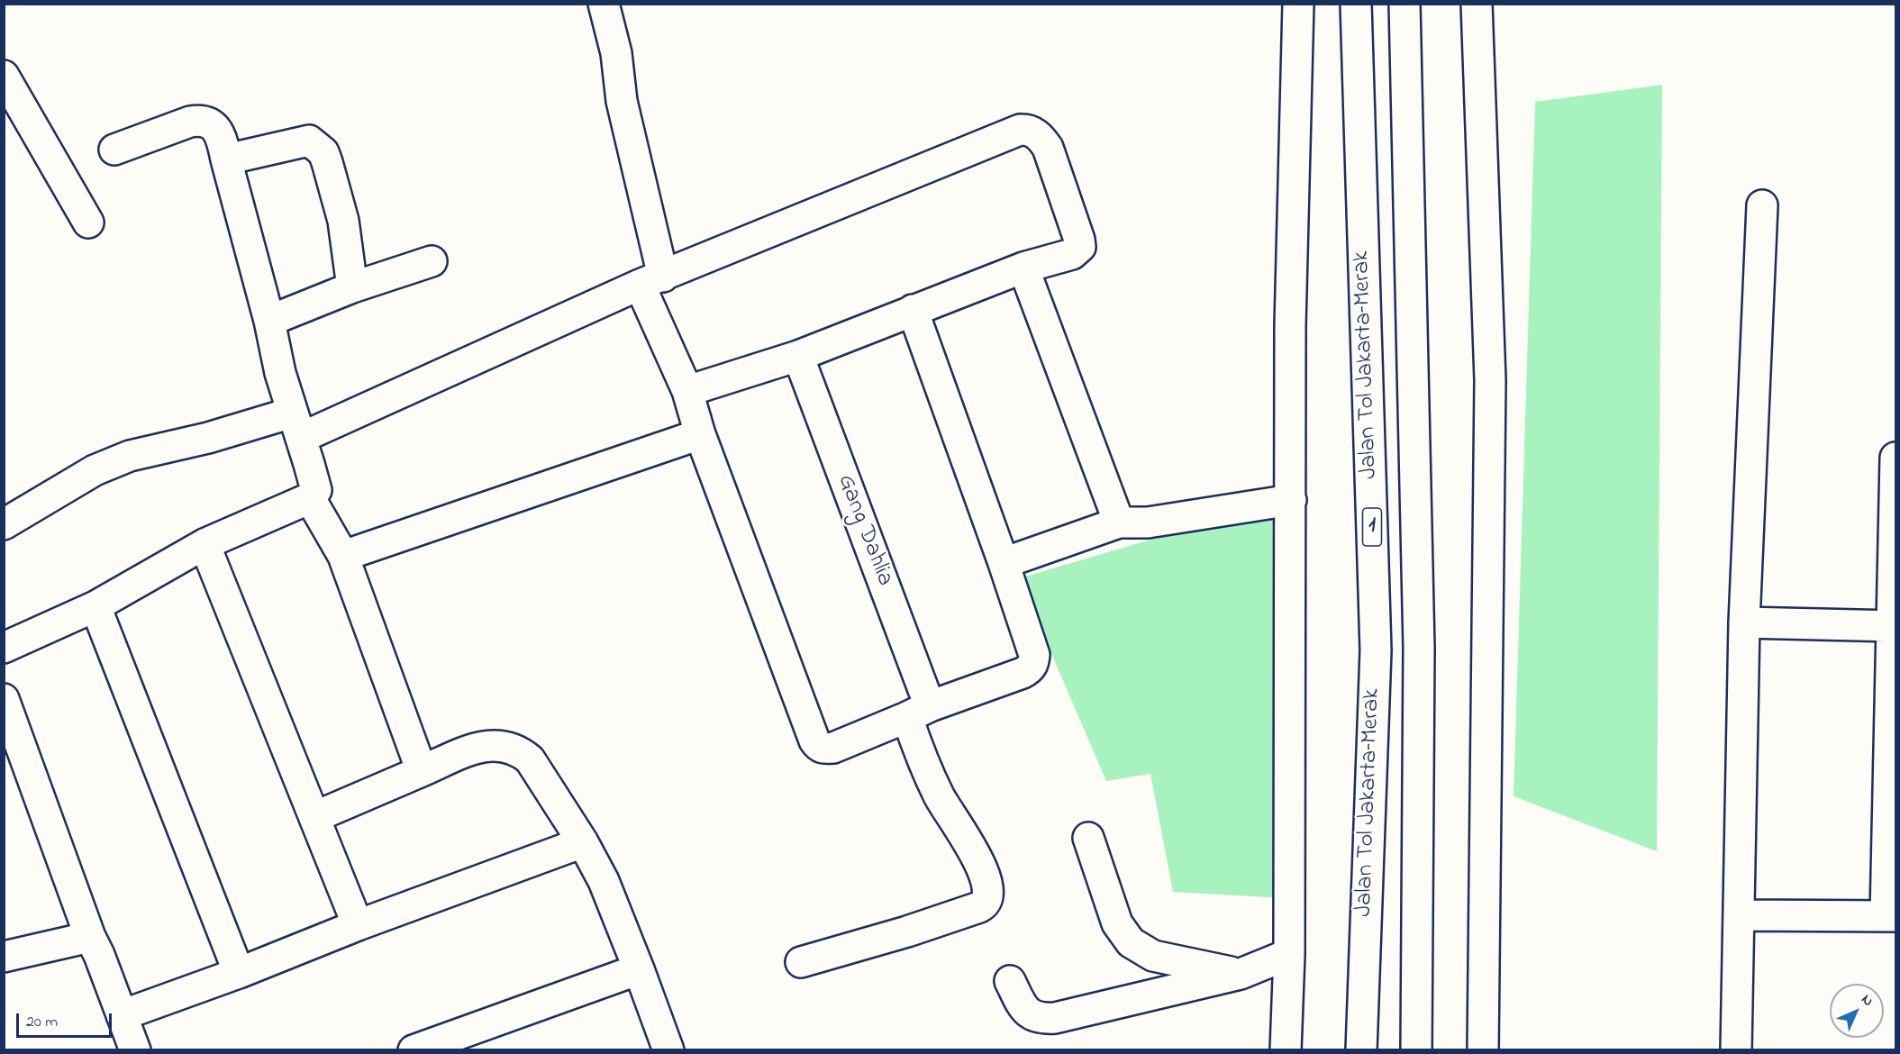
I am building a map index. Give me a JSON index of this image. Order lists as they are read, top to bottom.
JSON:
{
  "streets": {
    "main road": ["Jalan Tol Jakarta–Merak", "1", "Gang Dahlia"]
  },
  "scale_bar": "20 m",
  "north": "top right"
}
